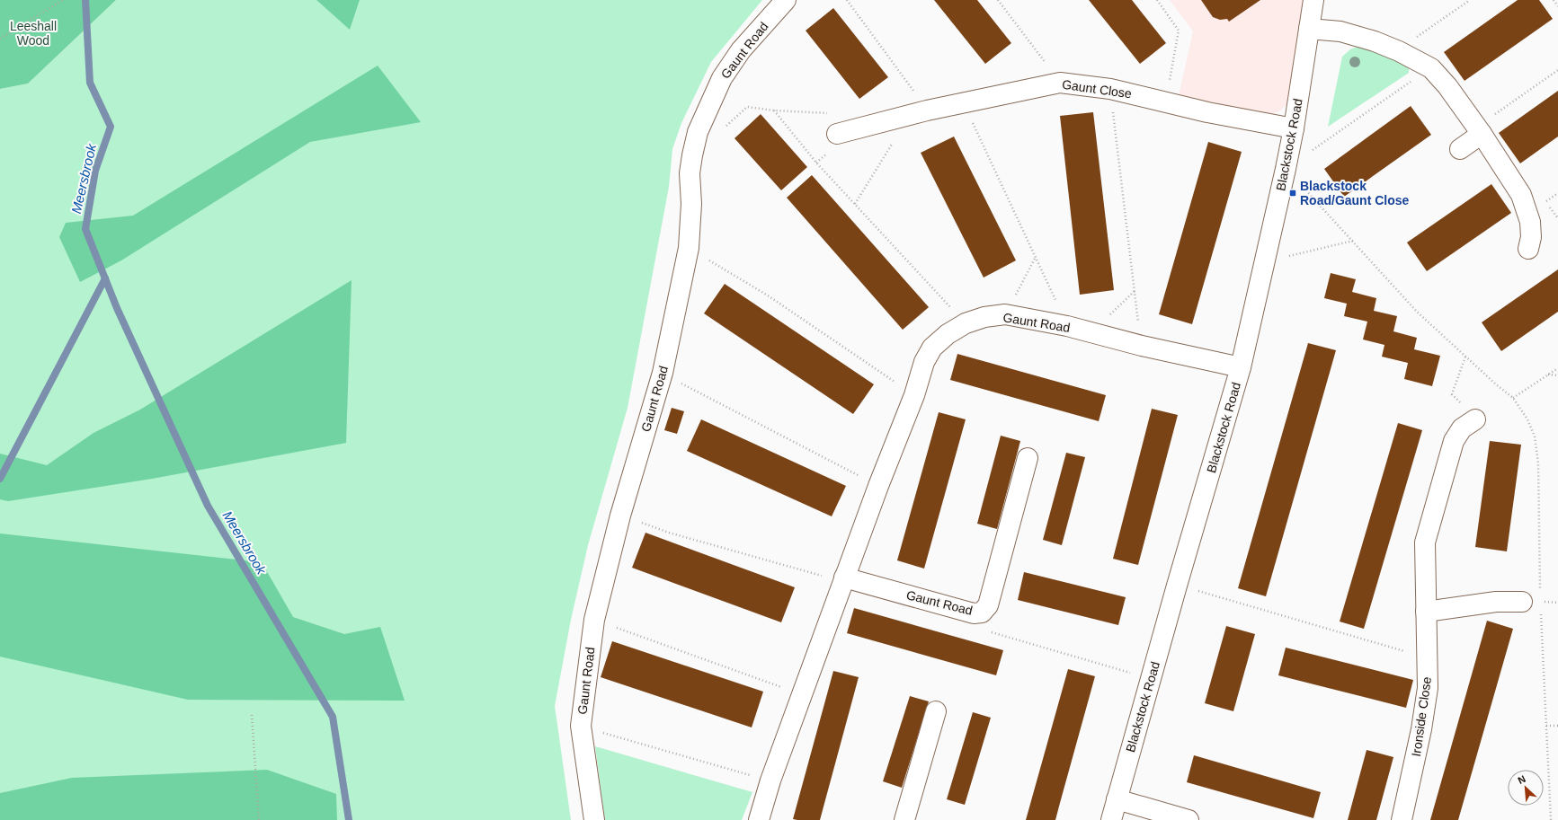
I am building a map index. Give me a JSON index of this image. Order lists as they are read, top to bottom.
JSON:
{
  "streets": {
    "street": [
      "Gaunt Road",
      "Gaunt Close",
      "Blackstock Road",
      "Ironside Close"
    ]
  },
  "crossings": [
    ["Gaunt Road", "Blackstock Road"],
    ["Gaunt Close", "Blackstock Road"]
  ],
  "water": ["Meersbrook"],
  "parks": ["Leeshall Wood"],
  "places": {
    "transit": ["Blackstock Road/Gaunt Close"]
  },
  "north": "top left"
}
